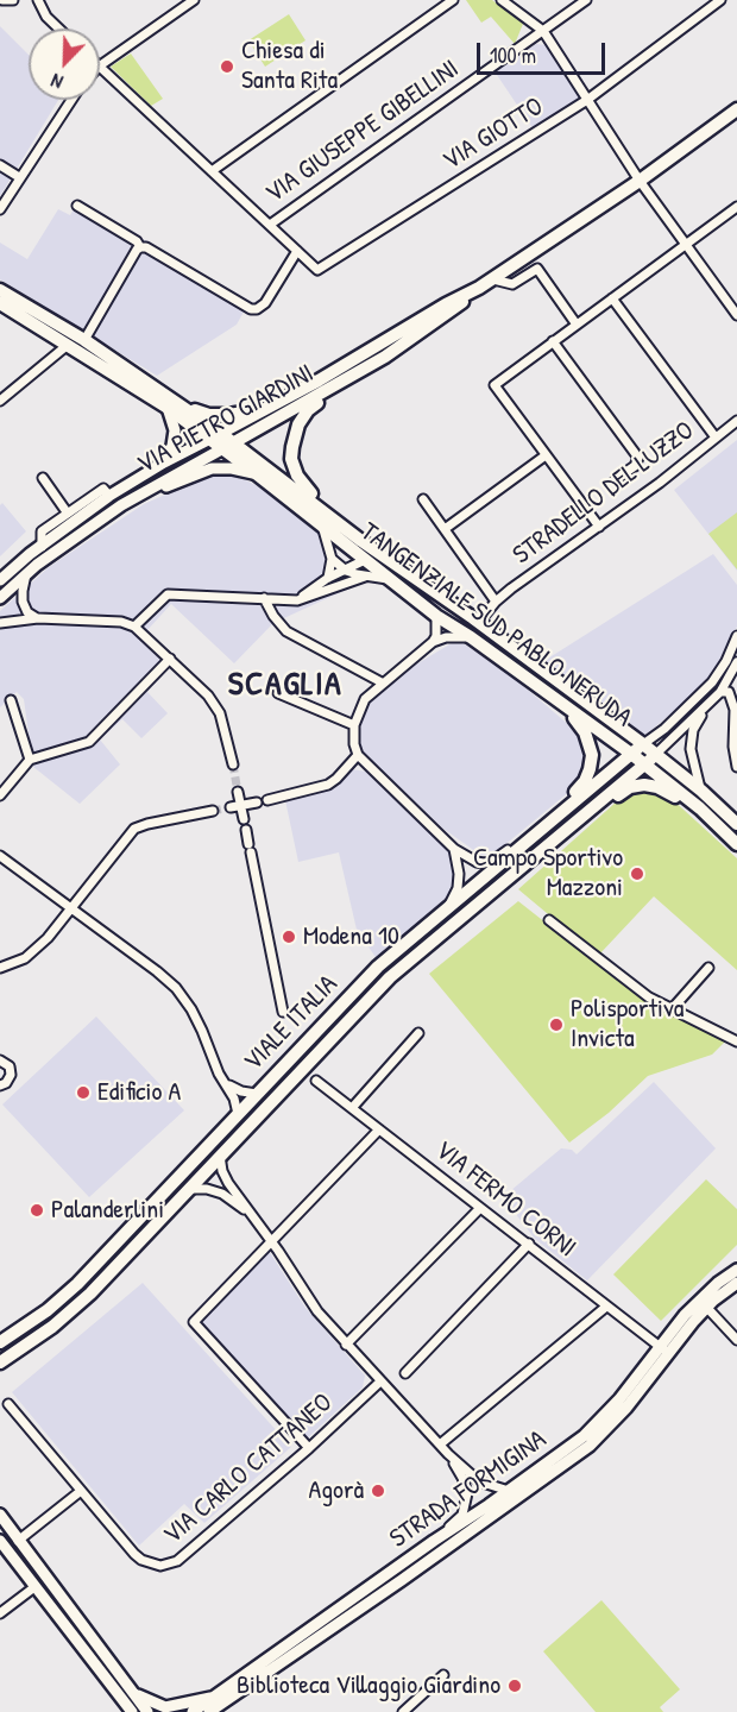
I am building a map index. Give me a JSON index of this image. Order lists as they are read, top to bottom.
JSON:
{
  "streets": {
    "main road": ["VIA PIETRO GIARDINI", "TANGENZIALE SUD PABLO NERUDA", "VIALE ITALIA"],
    "street": [
      "VIA GIUSEPPE GIBELLINI",
      "VIA GIOTTO",
      "STRADELLO DEL LUZZO",
      "VIA FERMO CORNI",
      "VIA CARLO CATTANEO",
      "STRADA FORMIGINA"
    ]
  },
  "crossings": [
    ["VIA PIETRO GIARDINI", "TANGENZIALE SUD PABLO NERUDA"],
    ["STRADELLO DEL LUZZO", "TANGENZIALE SUD PABLO NERUDA"],
    ["TANGENZIALE SUD PABLO NERUDA", "VIALE ITALIA"],
    ["VIA FERMO CORNI", "STRADA FORMIGINA"]
  ],
  "districts": ["SCAGLIA"],
  "places": [
    "Chiesa di Santa Rita",
    "Campo Sportivo Mazzoni",
    "Modena 10",
    "Polisportiva Invicta",
    "Edificio A",
    "Palanderlini",
    "Agorà",
    "Biblioteca Villaggio Giardino"
  ],
  "scale_bar": "100 m",
  "north": "bottom left"
}
